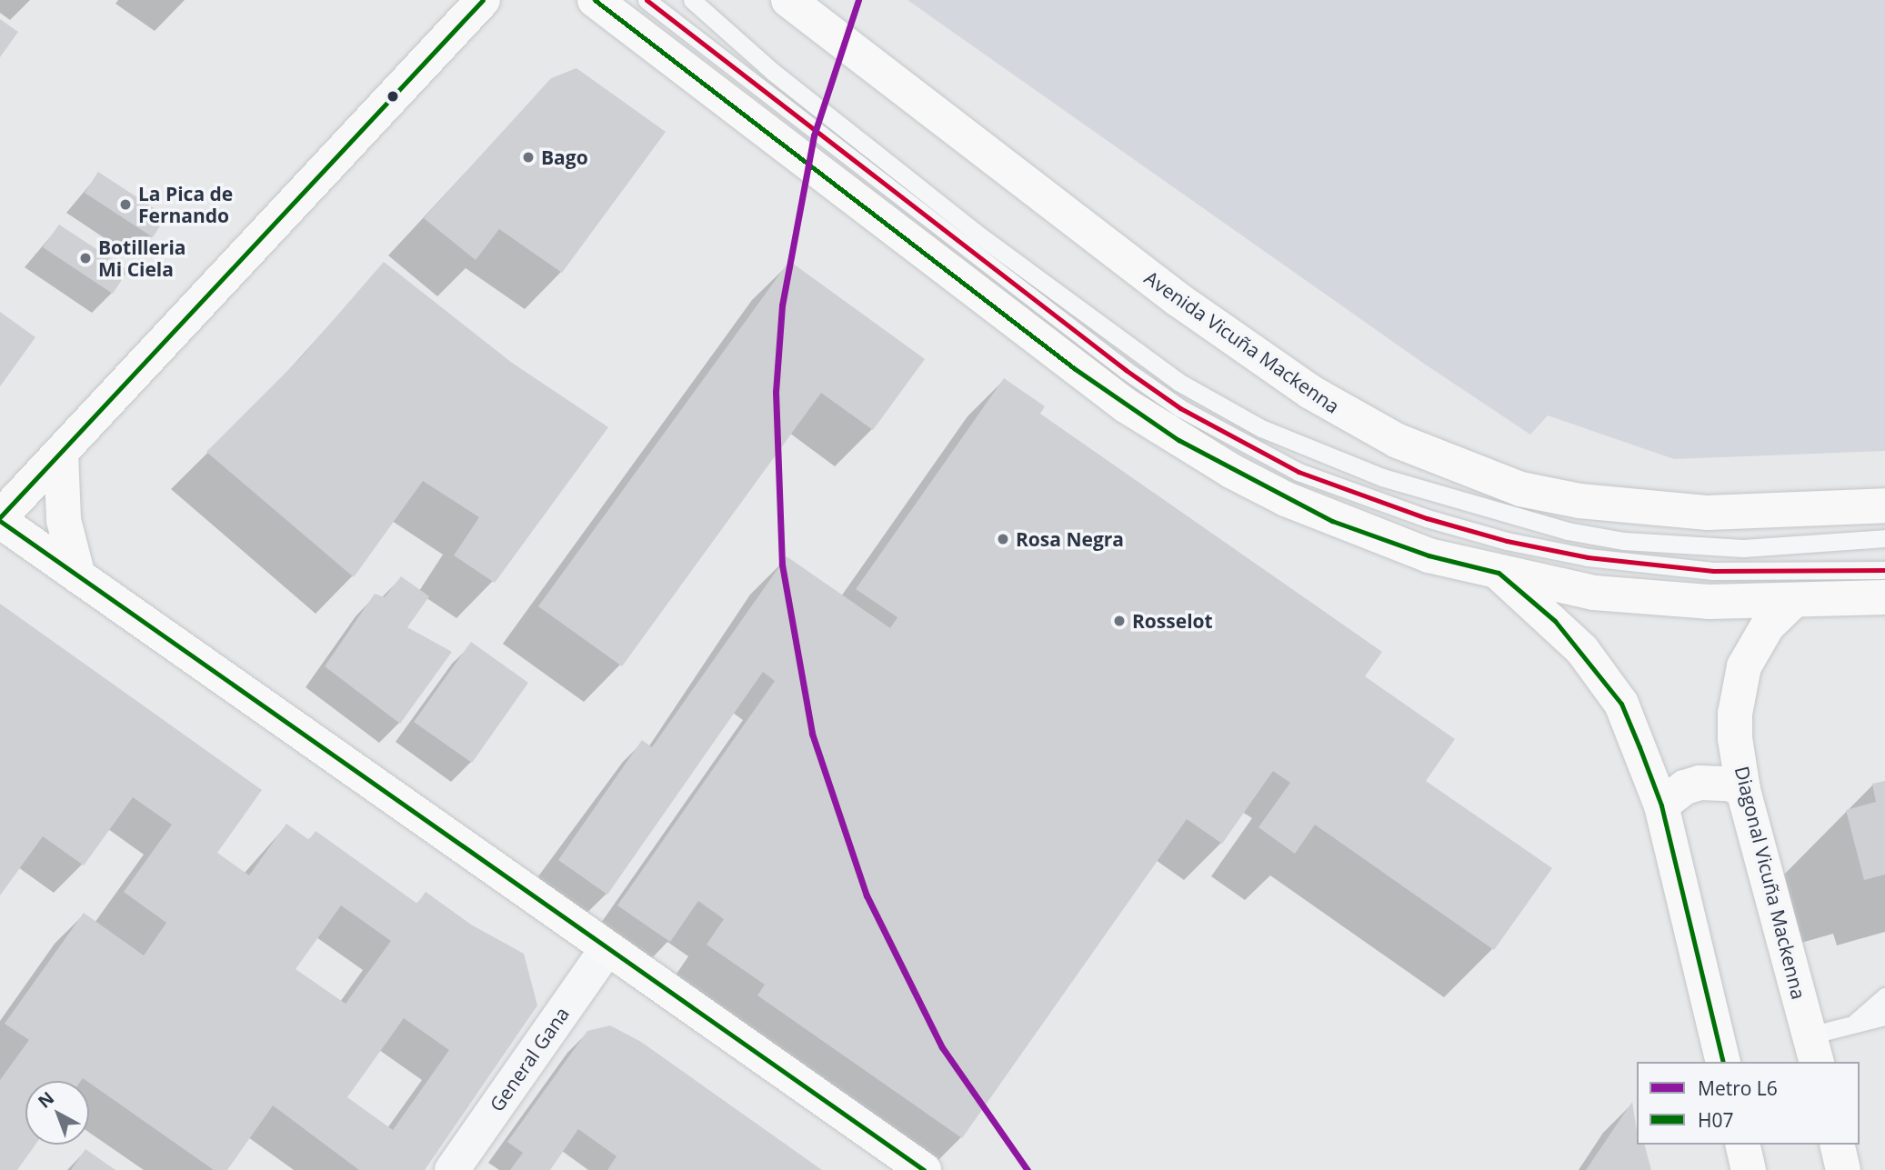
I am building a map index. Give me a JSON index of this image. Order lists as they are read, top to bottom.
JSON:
{
  "streets": {
    "main road": ["Avenida Vicuña Mackenna", "Diagonal Vicuña Mackenna"],
    "street": ["General Gana"]
  },
  "places": [
    "Bago",
    "La Pica de Fernando",
    "Botilleria Mi Ciela",
    "Rosa Negra",
    "Rosselot"
  ],
  "lines": ["metro line L6", "transit line H07"],
  "legend": ["Metro L6", "H07"],
  "north": "top left"
}
